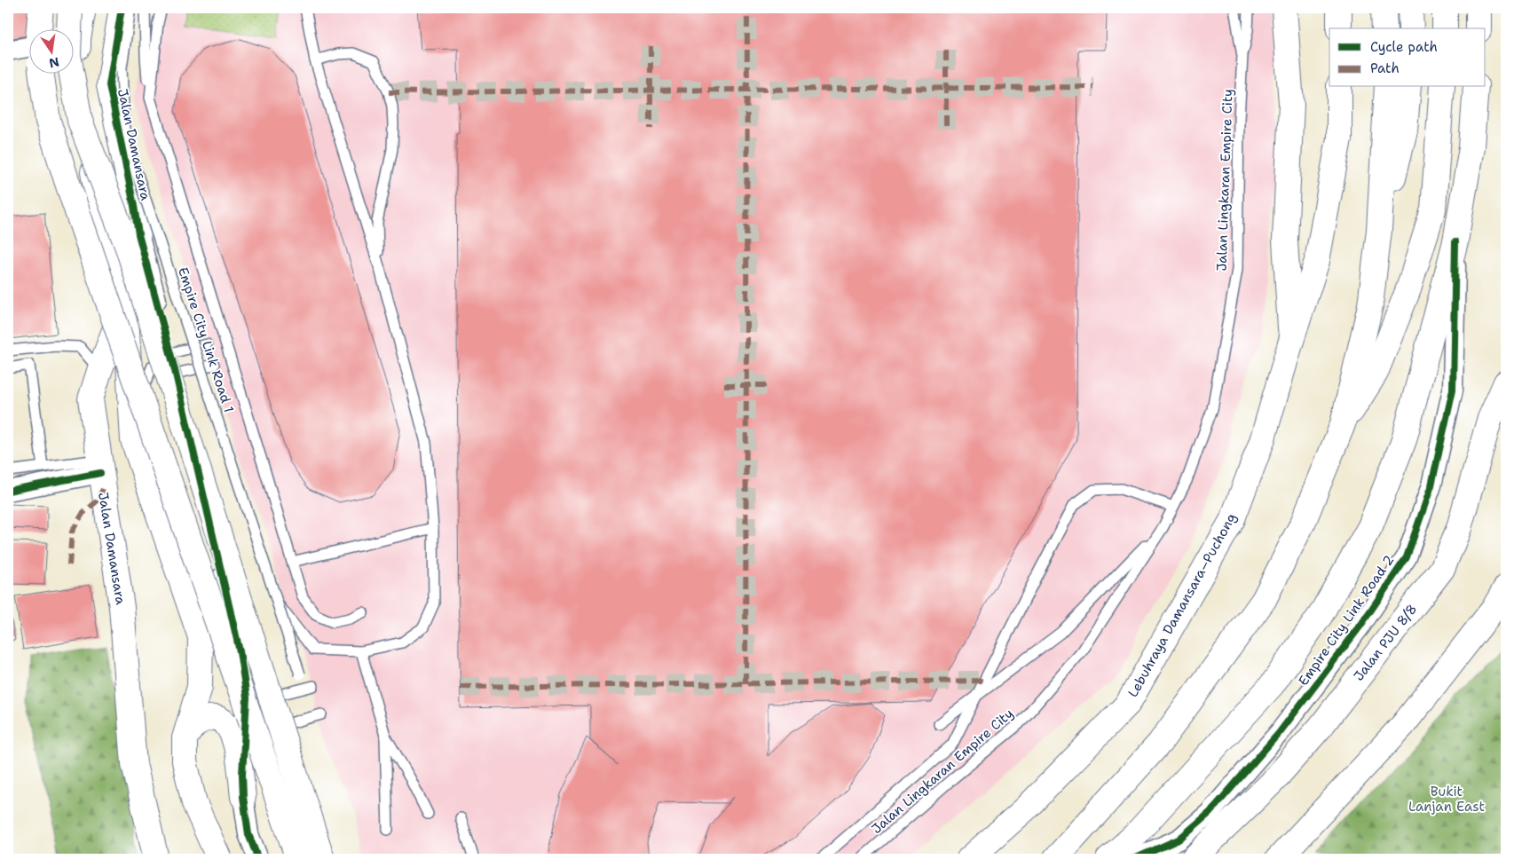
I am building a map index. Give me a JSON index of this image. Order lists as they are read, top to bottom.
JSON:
{
  "streets": {
    "main road": ["Jalan Damansara", "Lebuhraya Damansara–Puchong", "Jalan PJU 8/8"],
    "street": ["Empire City Link Road 2"],
    "lane": ["Jalan Lingkaran Empire City", "Empire City Link Road 1"]
  },
  "parks": ["Bukit Lanjan East"],
  "legend": ["Cycle path", "Path"],
  "north": "bottom"
}
